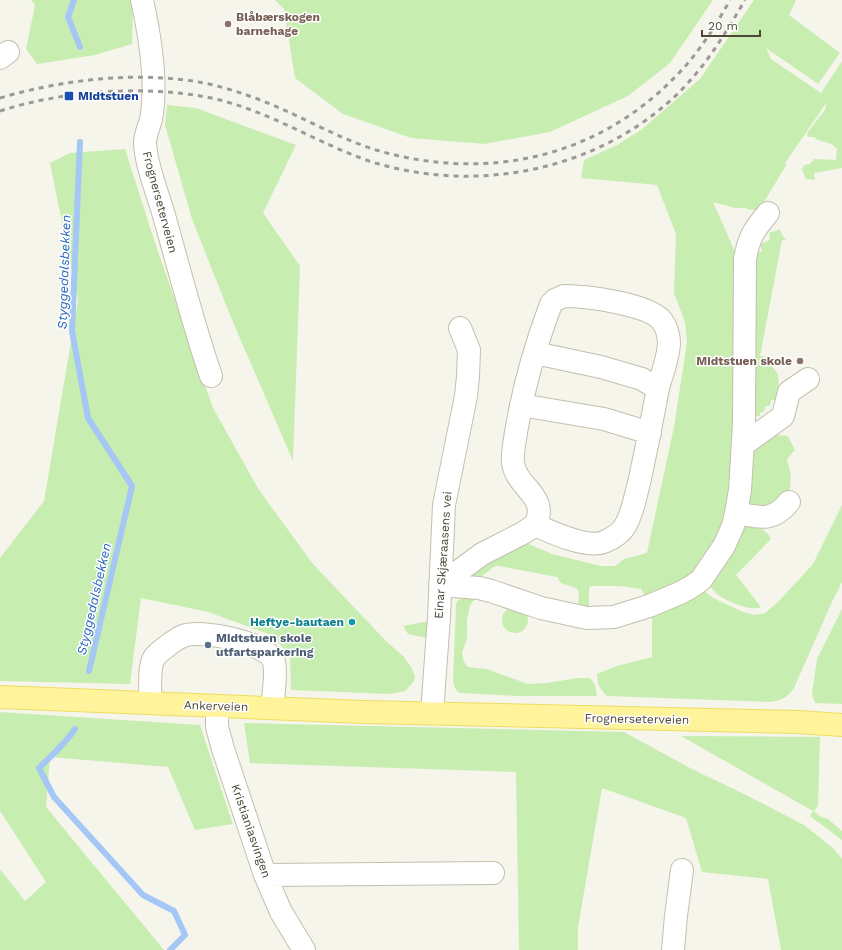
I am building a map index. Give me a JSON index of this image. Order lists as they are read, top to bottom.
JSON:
{
  "streets": {
    "main road": ["Frognerseterveien", "Ankerveien"],
    "street": ["Einar Skjæraasens vei", "Kristianiasvingen"]
  },
  "crossings": [
    ["Frognerseterveien", "Einar Skjæraasens vei"],
    ["Frognerseterveien", "Ankerveien"],
    ["Einar Skjæraasens vei", "Ankerveien"],
    ["Ankerveien", "Kristianiasvingen"]
  ],
  "water": ["Styggedalsbekken"],
  "places": {
    "other": [
      "Blåbærskogen barnehage",
      "Midtstuen skole",
      "Heftye-bautaen",
      "Midtstuen skole utfartsparkering"
    ],
    "transit": ["Midtstuen"]
  },
  "scale_bar": "20 m"
}
